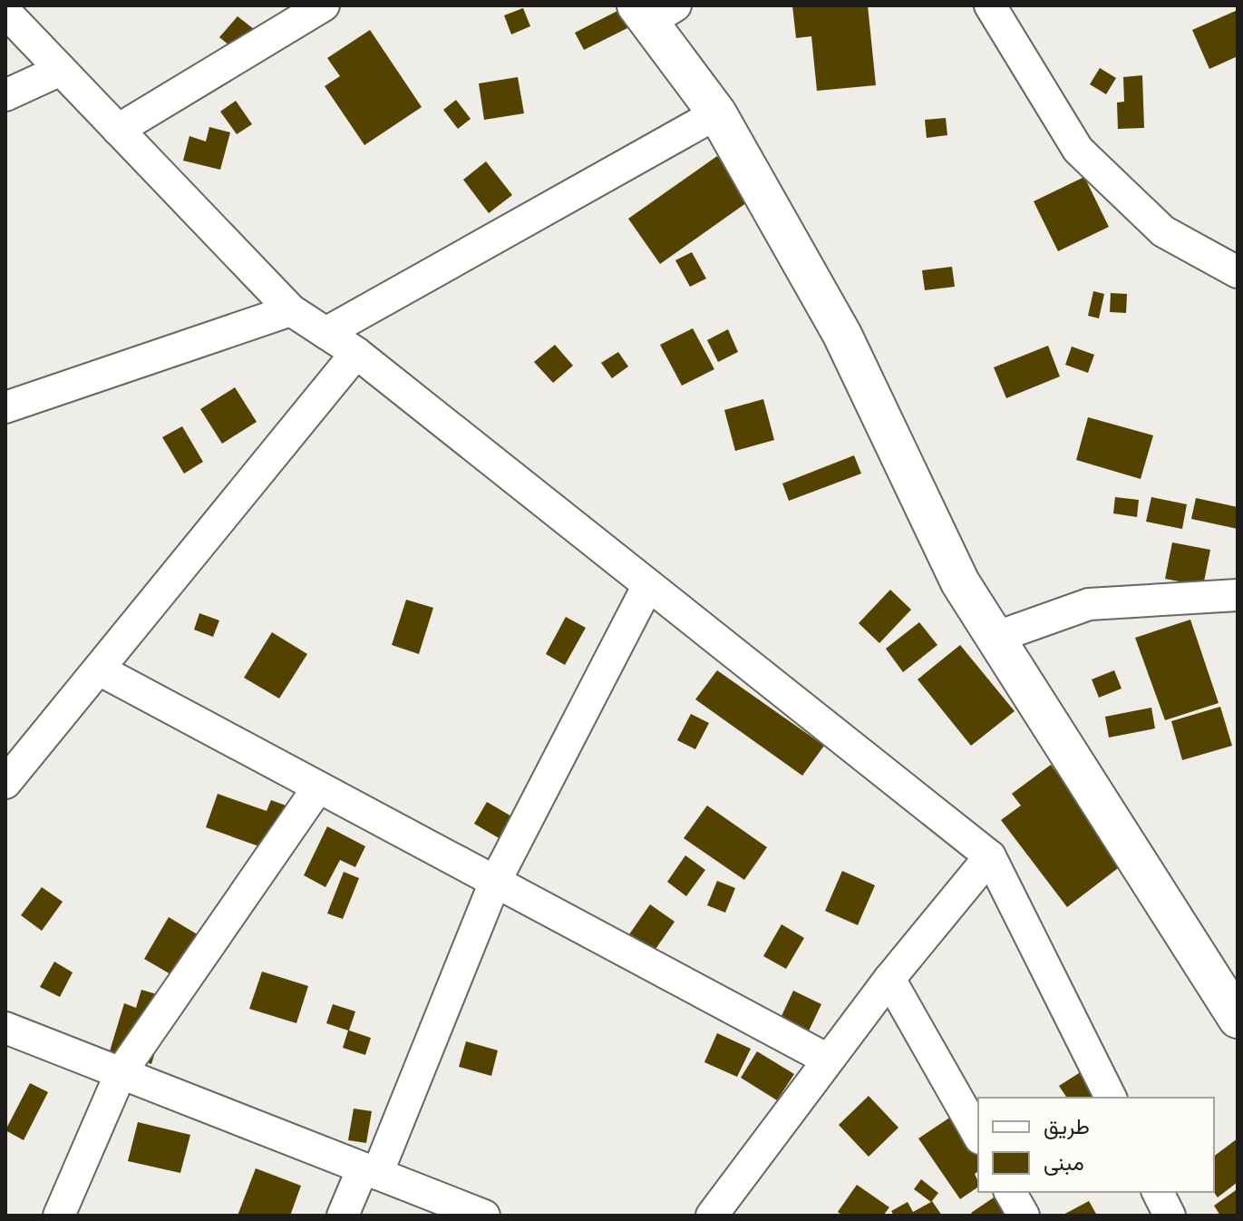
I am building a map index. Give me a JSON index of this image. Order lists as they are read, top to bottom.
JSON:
{
  "legend": ["طريق", "مبنى"]
}
